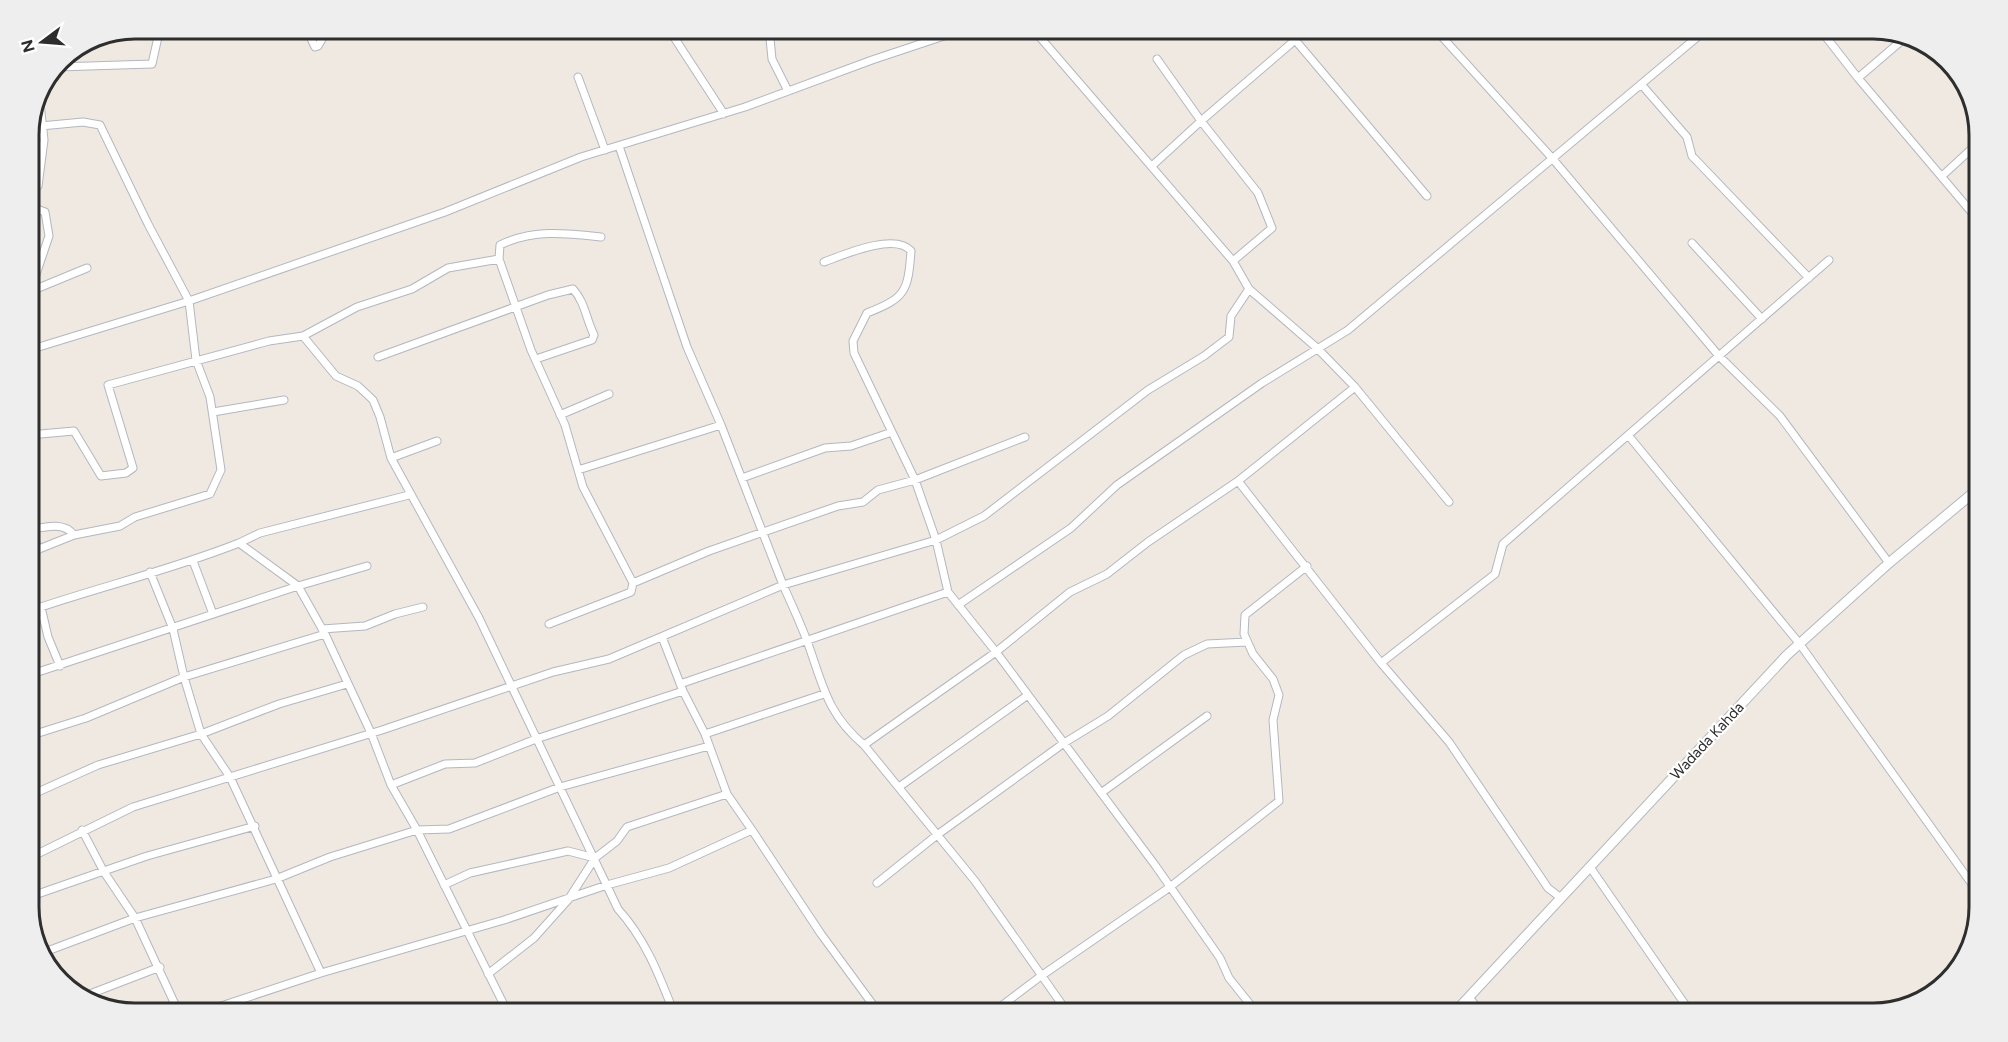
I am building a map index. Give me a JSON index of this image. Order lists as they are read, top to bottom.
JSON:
{
  "streets": {
    "main road": ["Wadada Kahda"]
  },
  "north": "left"
}
